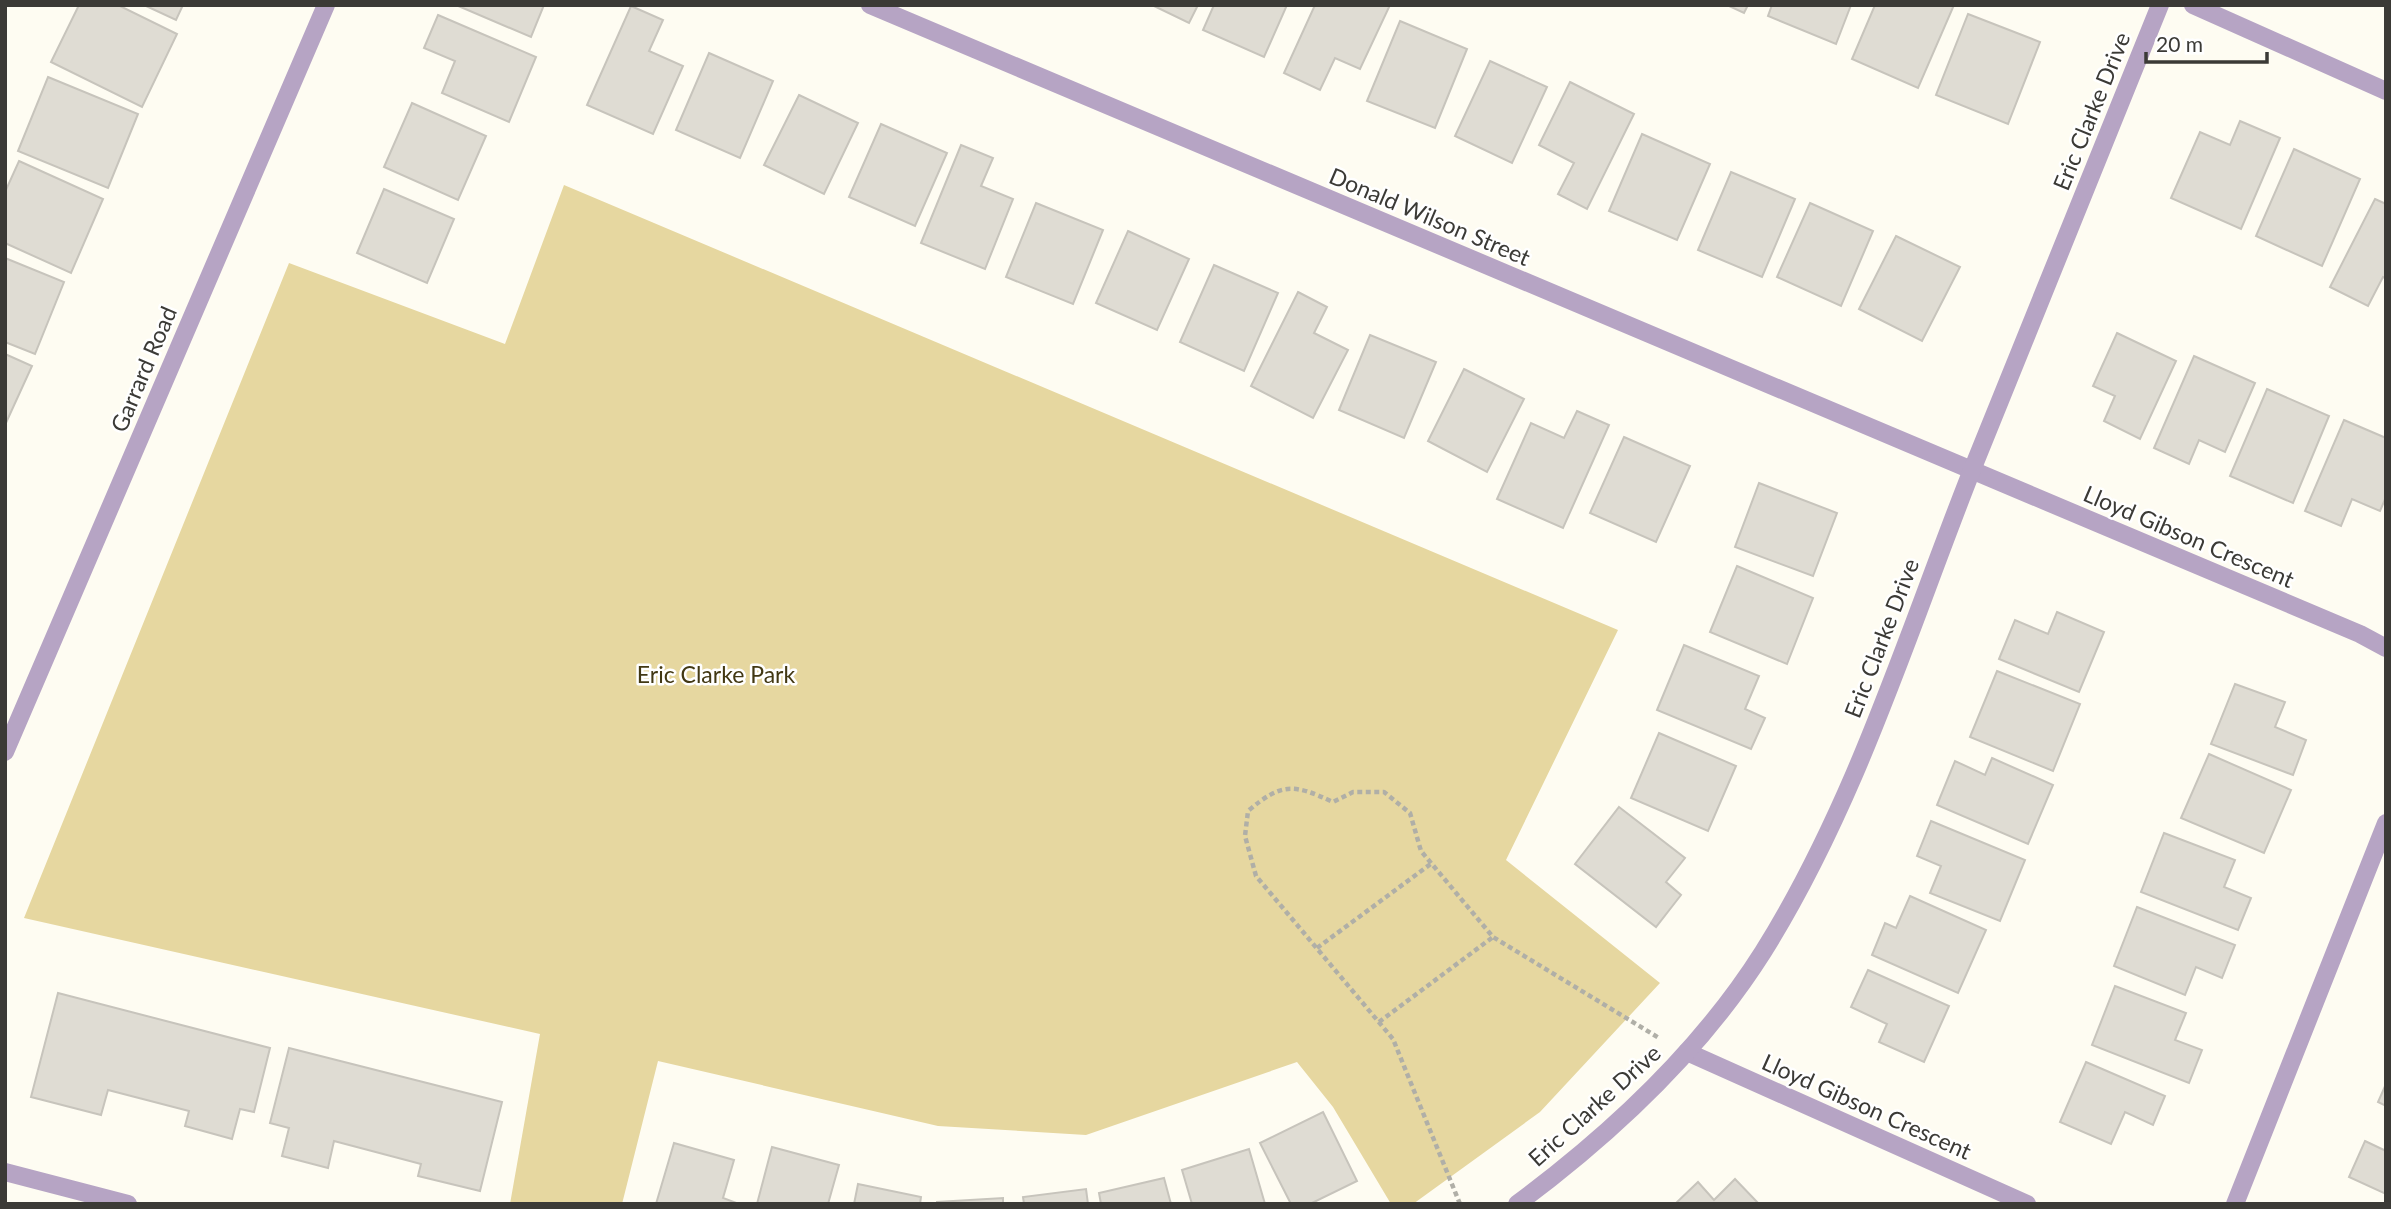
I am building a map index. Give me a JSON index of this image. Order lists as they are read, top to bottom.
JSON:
{
  "streets": {
    "street": [
      "Eric Clarke Drive",
      "Donald Wilson Street",
      "Garrard Road",
      "Lloyd Gibson Crescent"
    ]
  },
  "crossings": [
    ["Eric Clarke Drive", "Donald Wilson Street"],
    ["Eric Clarke Drive", "Lloyd Gibson Crescent"],
    ["Donald Wilson Street", "Lloyd Gibson Crescent"]
  ],
  "parks": ["Eric Clarke Park"],
  "scale_bar": "20 m"
}
